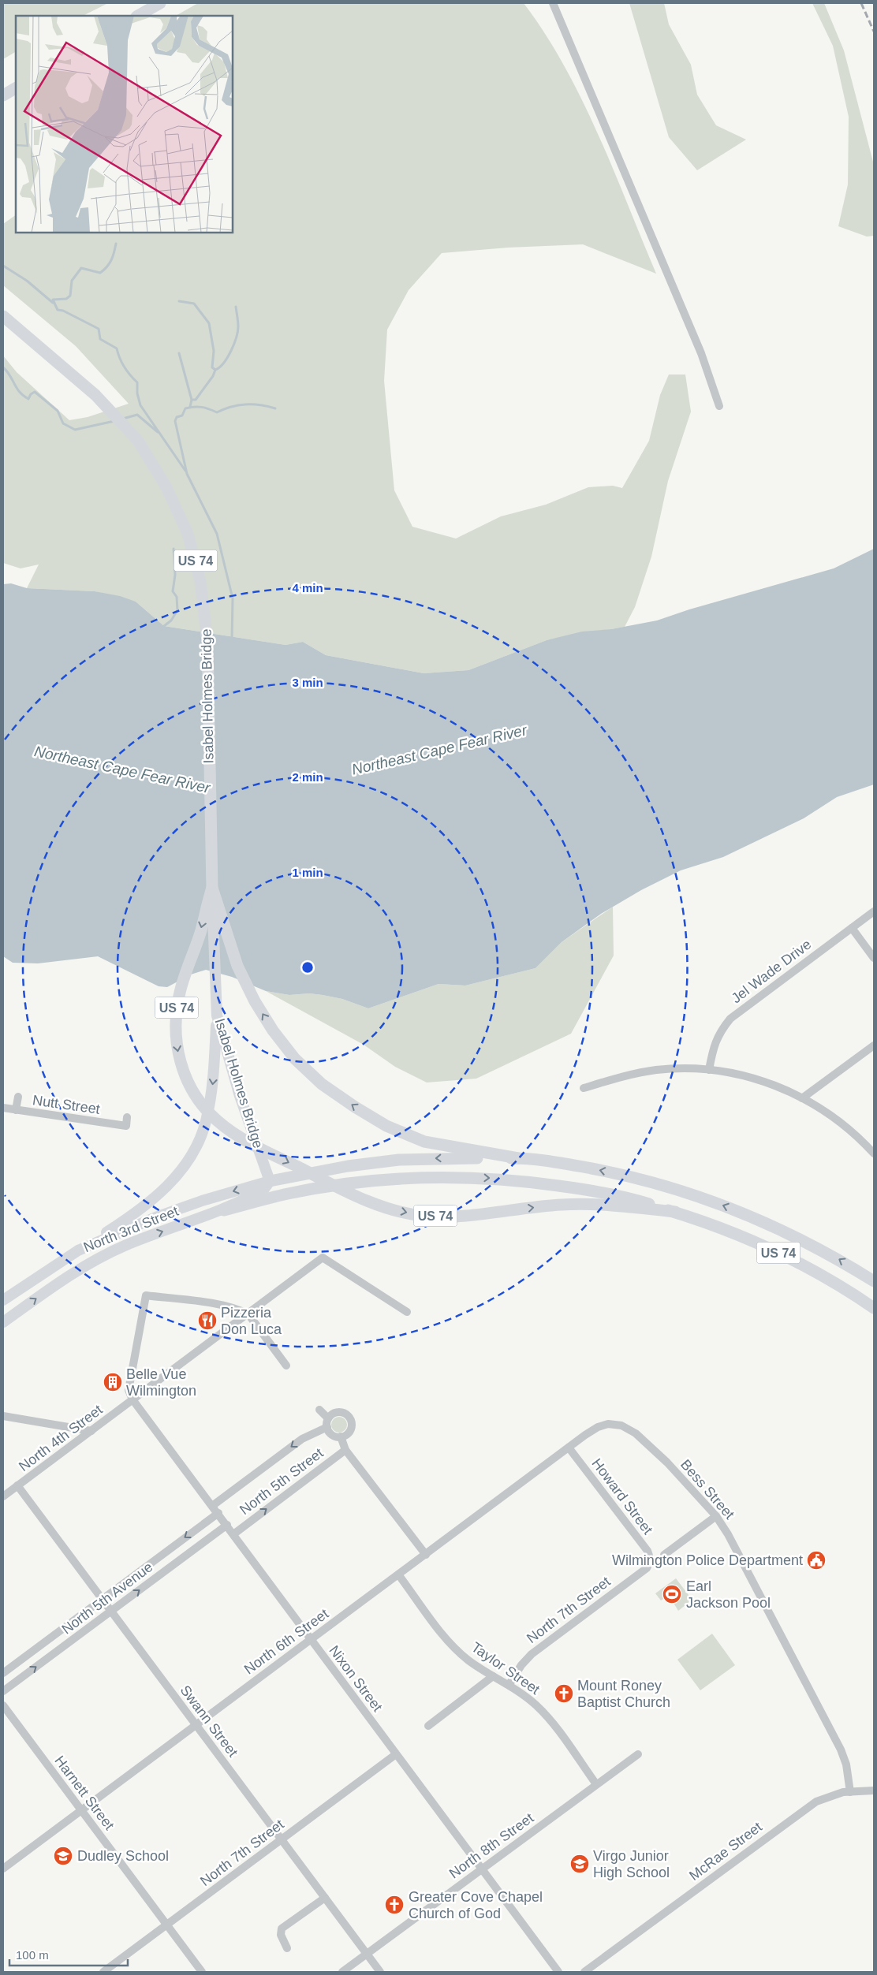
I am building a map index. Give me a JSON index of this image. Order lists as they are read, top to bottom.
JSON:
{
  "streets": {
    "highway": ["US 74", "Isabel Holmes Bridge"],
    "main road": ["North 3rd Street"],
    "street": [
      "Jel Wade Drive",
      "Nutt Street",
      "North 4th Street",
      "North 5th Street",
      "Bess Street",
      "Howard Street",
      "North 5th Avenue",
      "North 7th Street",
      "North 6th Street",
      "Taylor Street",
      "Nixon Street",
      "Swann Street",
      "Harnett Street",
      "North 8th Street",
      "McRae Street"
    ]
  },
  "crossings": [
    ["US 74", "Isabel Holmes Bridge"],
    ["Isabel Holmes Bridge", "North 3rd Street"],
    ["North 4th Street", "Nixon Street"],
    ["North 4th Street", "Swann Street"],
    ["North 5th Street", "Nixon Street"],
    ["Bess Street", "North 6th Street"],
    ["Bess Street", "McRae Street"],
    ["Howard Street", "North 7th Street"],
    ["Howard Street", "North 6th Street"],
    ["North 5th Avenue", "Nixon Street"],
    ["North 5th Avenue", "Swann Street"],
    ["North 7th Street", "Taylor Street"],
    ["North 7th Street", "Nixon Street"],
    ["North 7th Street", "Swann Street"],
    ["North 7th Street", "Harnett Street"],
    ["North 6th Street", "Taylor Street"],
    ["North 6th Street", "Nixon Street"],
    ["North 6th Street", "Swann Street"],
    ["North 6th Street", "Harnett Street"],
    ["Taylor Street", "North 8th Street"],
    ["Nixon Street", "North 8th Street"],
    ["Swann Street", "North 8th Street"]
  ],
  "water": ["Northeast Cape Fear River"],
  "places": {
    "restaurant": ["Pizzeria Don Luca"],
    "building": ["Belle Vue Wilmington"],
    "public building": ["Wilmington Police Department"],
    "sports": ["Earl Jackson Pool"],
    "church": ["Mount Roney Baptist Church", "Greater Cove Chapel Church of God"],
    "school or university": ["Dudley School", "Virgo Junior High School"]
  },
  "scale_bar": "100 m",
  "rings": [
    "4 min",
    "3 min",
    "2 min",
    "1 min"
  ]
}
